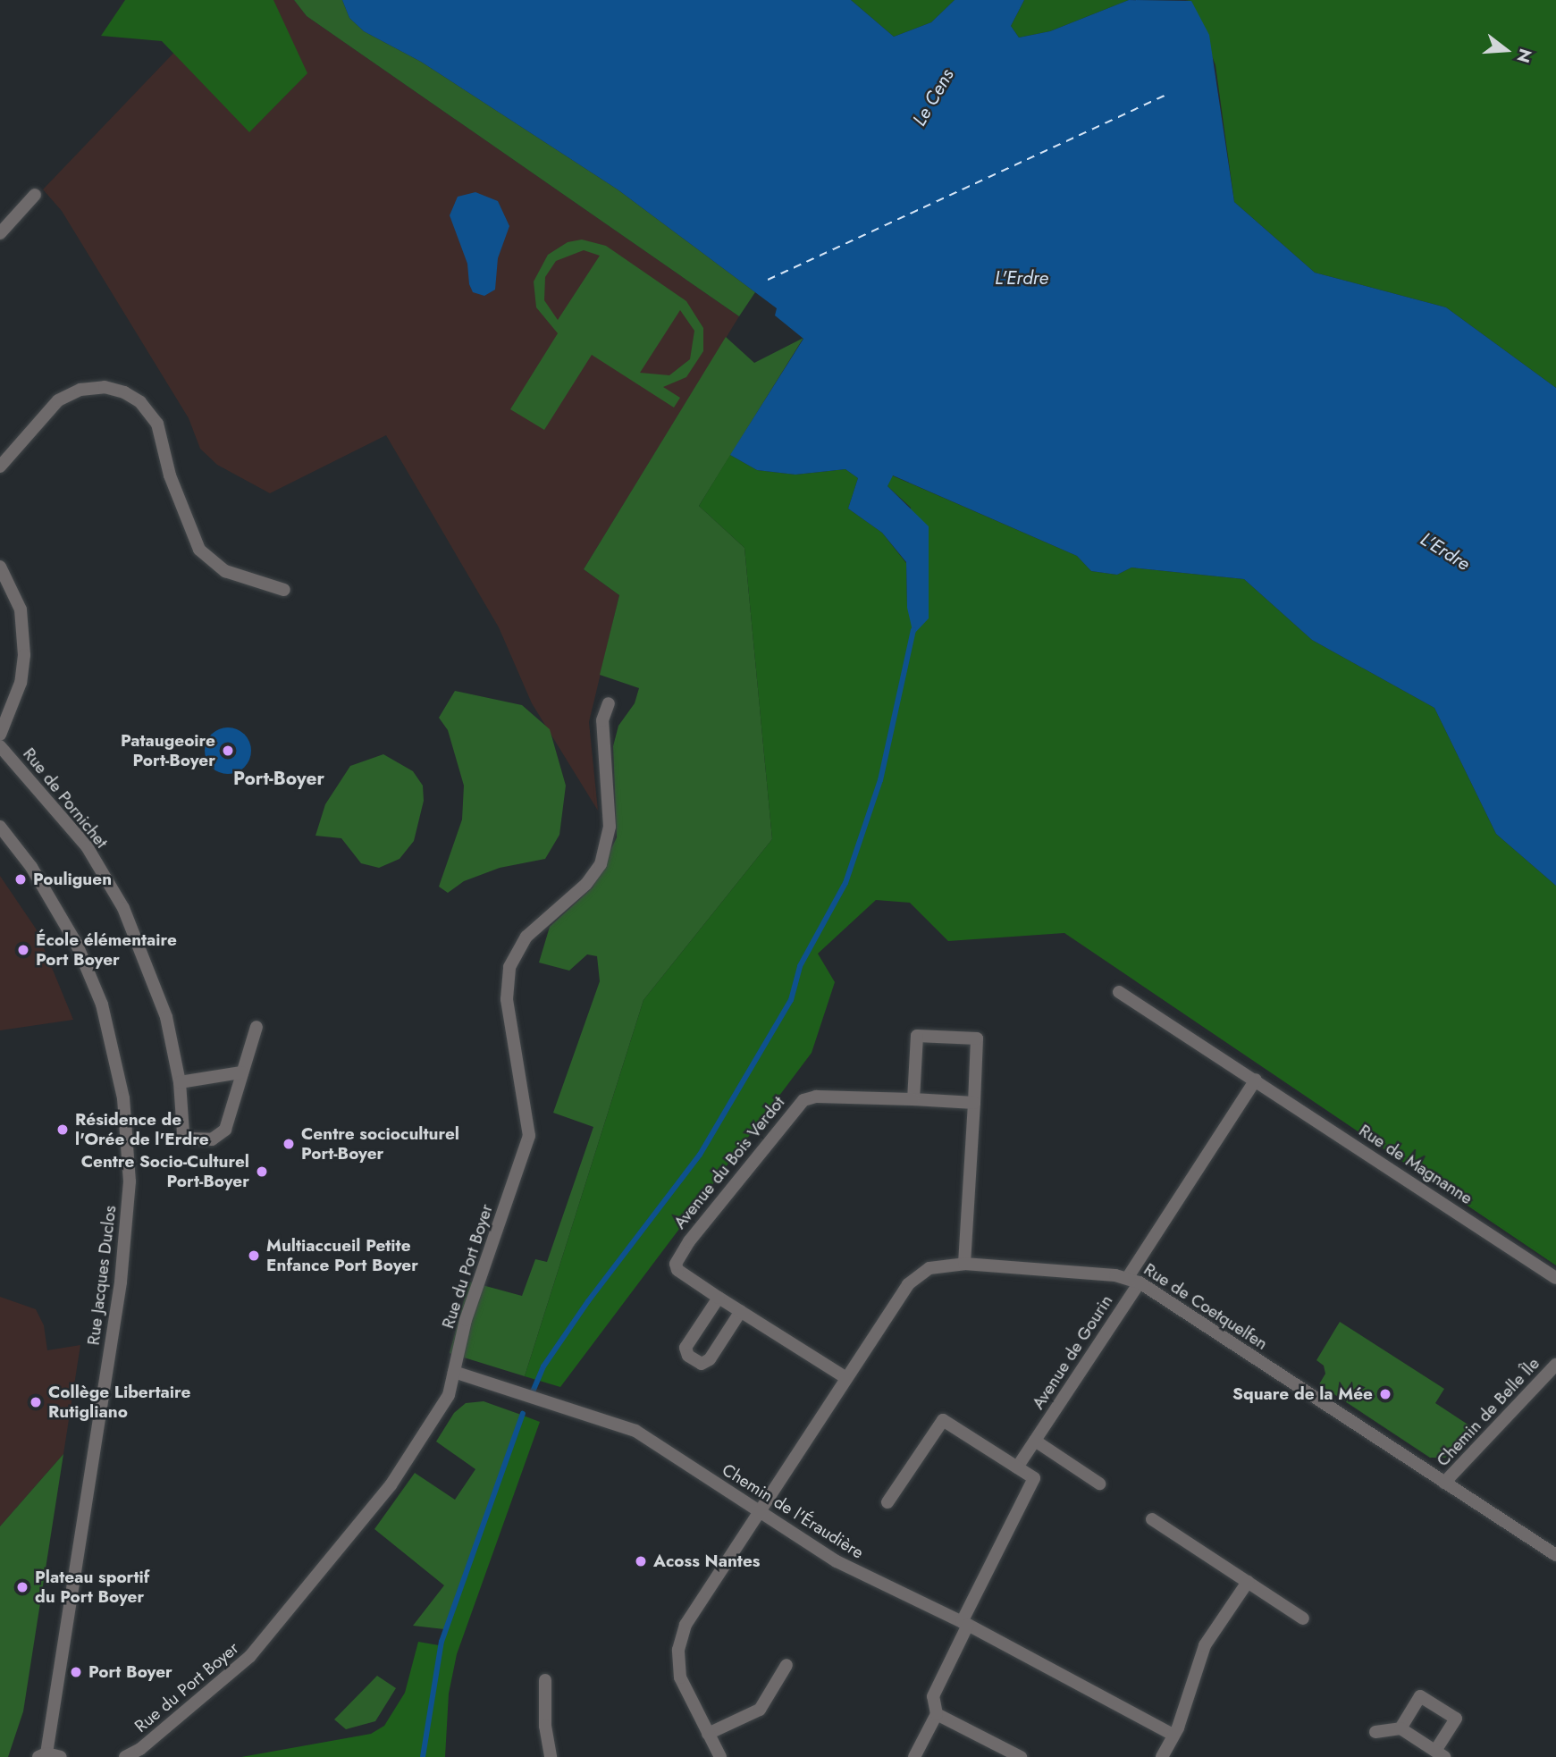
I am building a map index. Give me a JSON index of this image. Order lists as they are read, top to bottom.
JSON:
{
  "streets": {
    "street": [
      "Rue de Pornichet",
      "Avenue du Bois Verdot",
      "Rue de Magnanne",
      "Rue du Port Boyer",
      "Rue Jacques Duclos",
      "Rue de Coetquelfen",
      "Avenue de Gourin",
      "Chemin de Belle Île",
      "Chemin de l'Éraudière"
    ]
  },
  "crossings": [
    ["Avenue du Bois Verdot", "Rue de Coetquelfen"],
    ["Rue du Port Boyer", "Chemin de l'Éraudière"],
    ["Rue de Coetquelfen", "Avenue de Gourin"],
    ["Rue de Coetquelfen", "Chemin de Belle Île"],
    ["Rue de Coetquelfen", "Chemin de l'Éraudière"]
  ],
  "districts": ["Port-Boyer"],
  "water": ["Le Cens", "L'Erdre"],
  "places": [
    "Pataugeoire Port-Boyer",
    "Pouliguen",
    "École élémentaire Port Boyer",
    "Résidence de l'Orée de l'Erdre",
    "Centre socioculturel Port-Boyer",
    "Centre Socio-Culturel Port-Boyer",
    "Multiaccueil Petite Enfance Port Boyer",
    "Square de la Mée",
    "Collège Libertaire Rutigliano",
    "Acoss Nantes",
    "Plateau sportif du Port Boyer",
    "Port Boyer"
  ],
  "north": "right"
}
